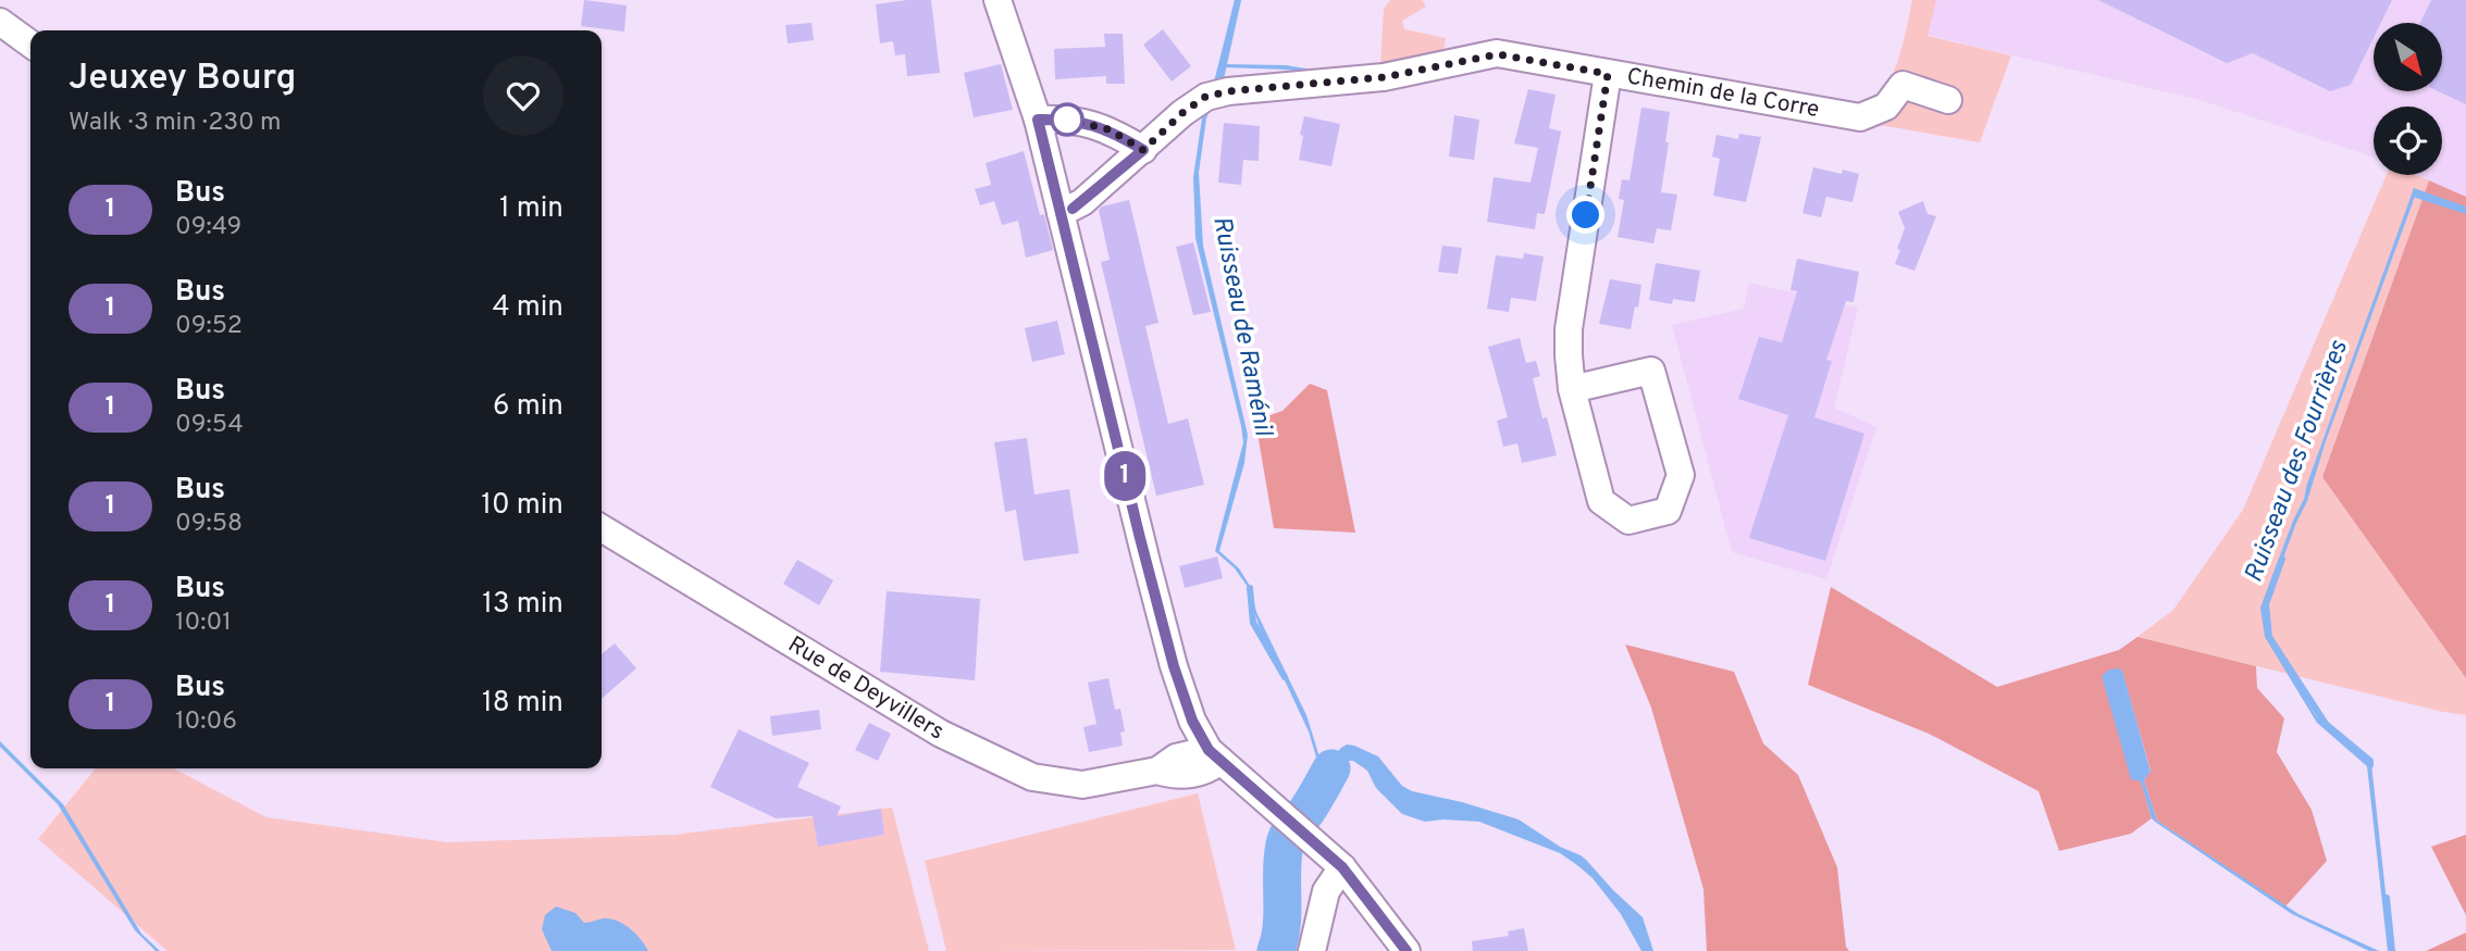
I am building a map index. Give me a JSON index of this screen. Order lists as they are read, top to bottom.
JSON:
{
  "streets": {
    "street": ["Chemin de la Corre", "Rue de Deyvillers"]
  },
  "water": ["Ruisseau de Raménil", "Ruisseau des Fourrières"],
  "lines": ["bus line 1"],
  "north": "bottom right",
  "page": {
    "on_map": "1",
    "heading": ["Jeuxey Bourg", "Walk · 3 min · 230 m"],
    "list": [
      {
        "mark": "1",
        "name": "Bus",
        "note": "09:49",
        "value": "1 min"
      },
      {
        "mark": "1",
        "name": "Bus",
        "note": "09:52",
        "value": "4 min"
      },
      {
        "mark": "1",
        "name": "Bus",
        "note": "09:54",
        "value": "6 min"
      },
      {
        "mark": "1",
        "name": "Bus",
        "note": "09:58",
        "value": "10 min"
      },
      {
        "mark": "1",
        "name": "Bus",
        "note": "10:01",
        "value": "13 min"
      },
      {
        "mark": "1",
        "name": "Bus",
        "note": "10:06",
        "value": "18 min"
      }
    ]
  }
}
